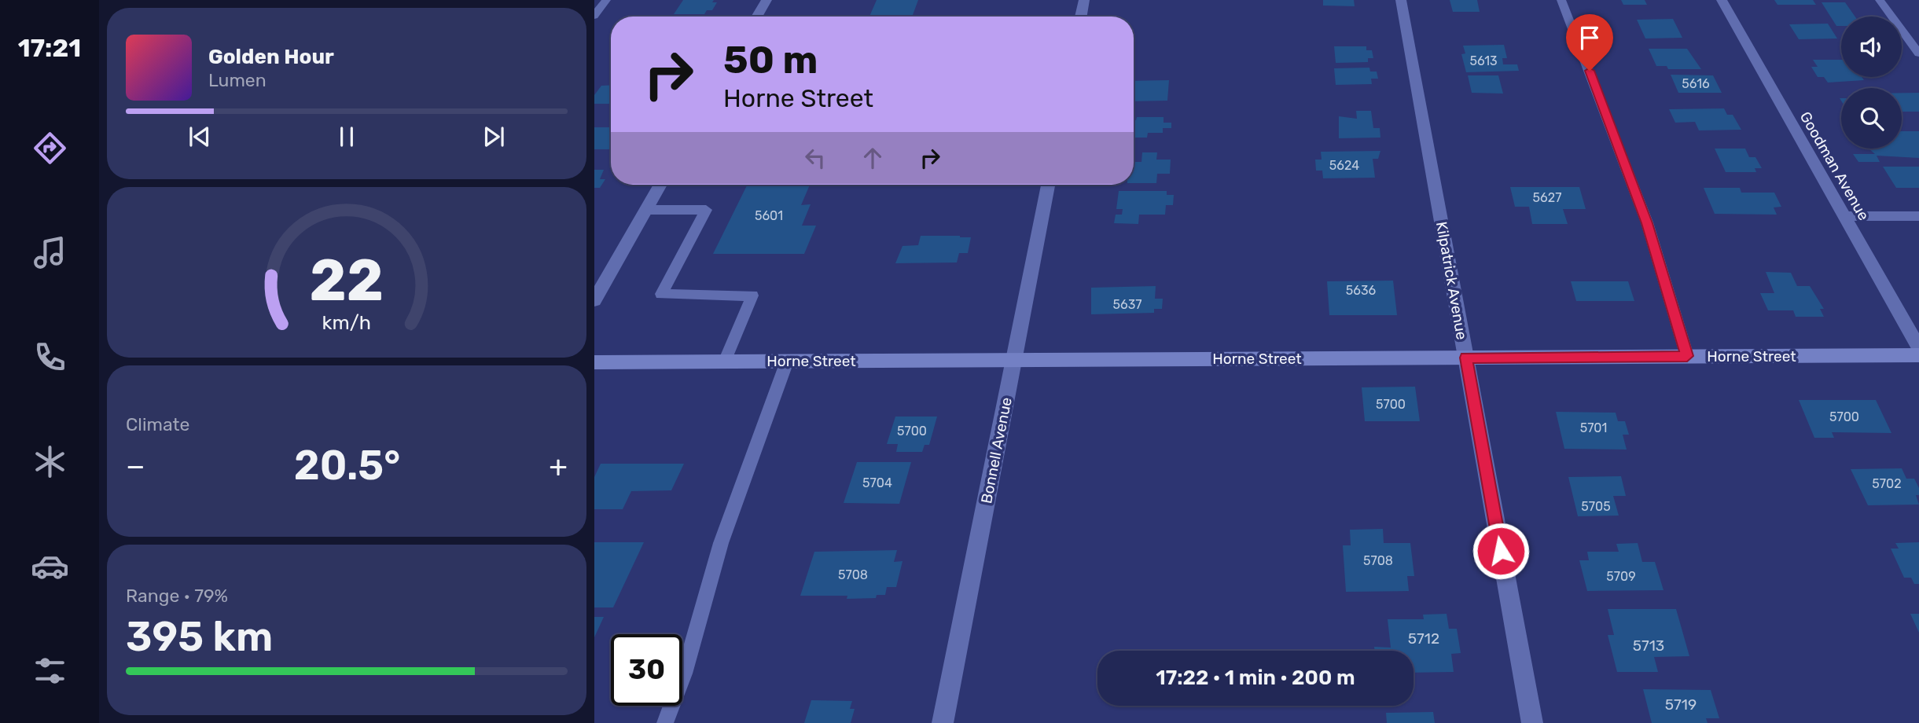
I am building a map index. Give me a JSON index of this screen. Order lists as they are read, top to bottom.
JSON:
{
  "streets": {
    "street": [
      "Goodman Avenue",
      "Kilpatrick Avenue",
      "Horne Street",
      "Bonnell Avenue"
    ]
  },
  "crossings": [
    ["Kilpatrick Avenue", "Horne Street"],
    ["Horne Street", "Bonnell Avenue"]
  ],
  "house_numbers": [
    "5613",
    "5616",
    "5624",
    "5627",
    "5601",
    "5636",
    "5637",
    "5700",
    "5700",
    "5701",
    "5700",
    "5704",
    "5702",
    "5705",
    "5708",
    "5708",
    "5709",
    "5712",
    "5713",
    "5719"
  ],
  "page": {
    "tabs": "17:21",
    "turn": ["50 m", "Horne Street"],
    "song": ["Golden Hour", "Lumen"],
    "tile": [
      "Climate",
      ["Range · 79%", "395 km"]
    ],
    "heat": ["−", "20.5°", "+"],
    "limit": "30",
    "trip": "17:22 · 1 min · 200 m",
    "gauge": ["22", "km/h"]
  }
}
